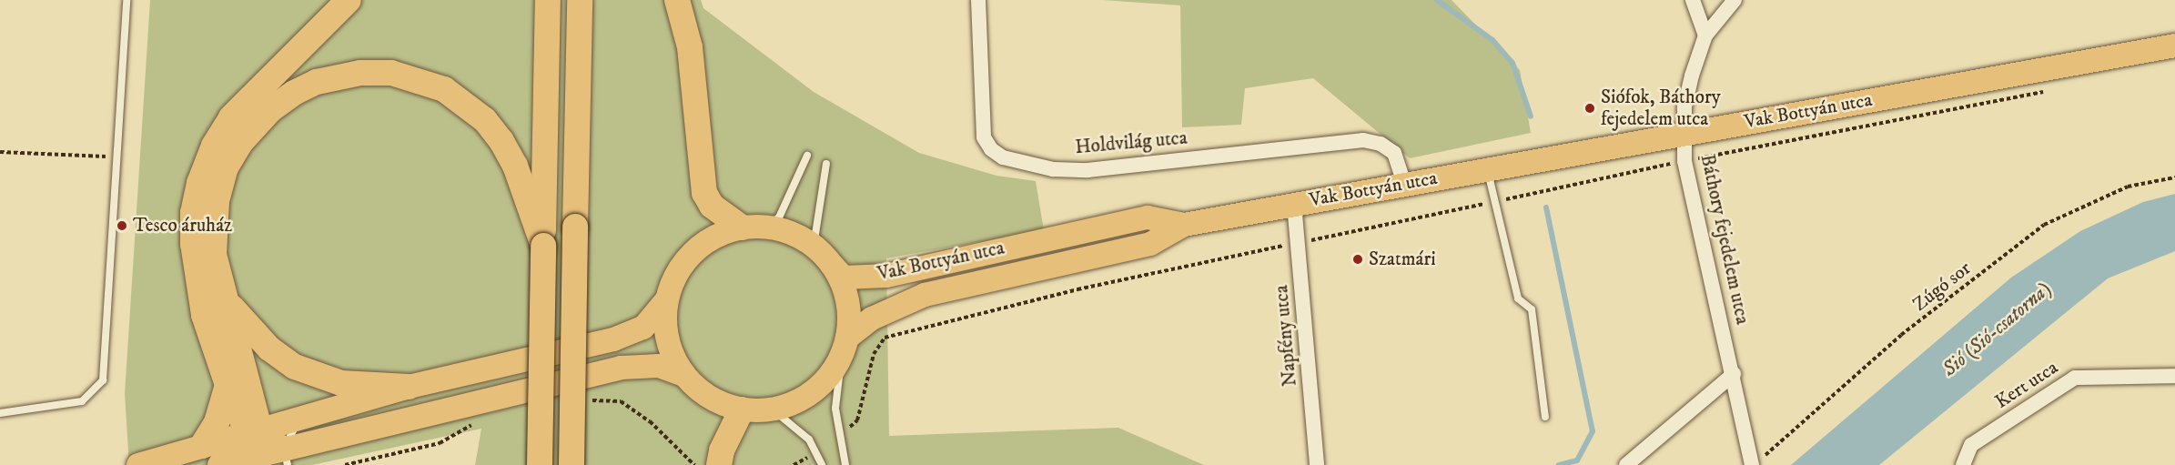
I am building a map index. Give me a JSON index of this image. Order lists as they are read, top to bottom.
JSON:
{
  "streets": {
    "main road": ["Vak Bottyán utca"],
    "street": [
      "Holdvilág utca",
      "Báthory fejedelem utca",
      "Napfény utca",
      "Kert utca"
    ],
    "path": ["Zúgó sor"]
  },
  "crossings": [
    ["Vak Bottyán utca", "Holdvilág utca"],
    ["Vak Bottyán utca", "Báthory fejedelem utca"],
    ["Vak Bottyán utca", "Napfény utca"],
    ["Báthory fejedelem utca", "Zúgó sor"]
  ],
  "water": ["Sió (Sió-csatorna)"],
  "places": ["Siófok, Báthory fejedelem utca", "Tesco áruház", "Szatmári"]
}
